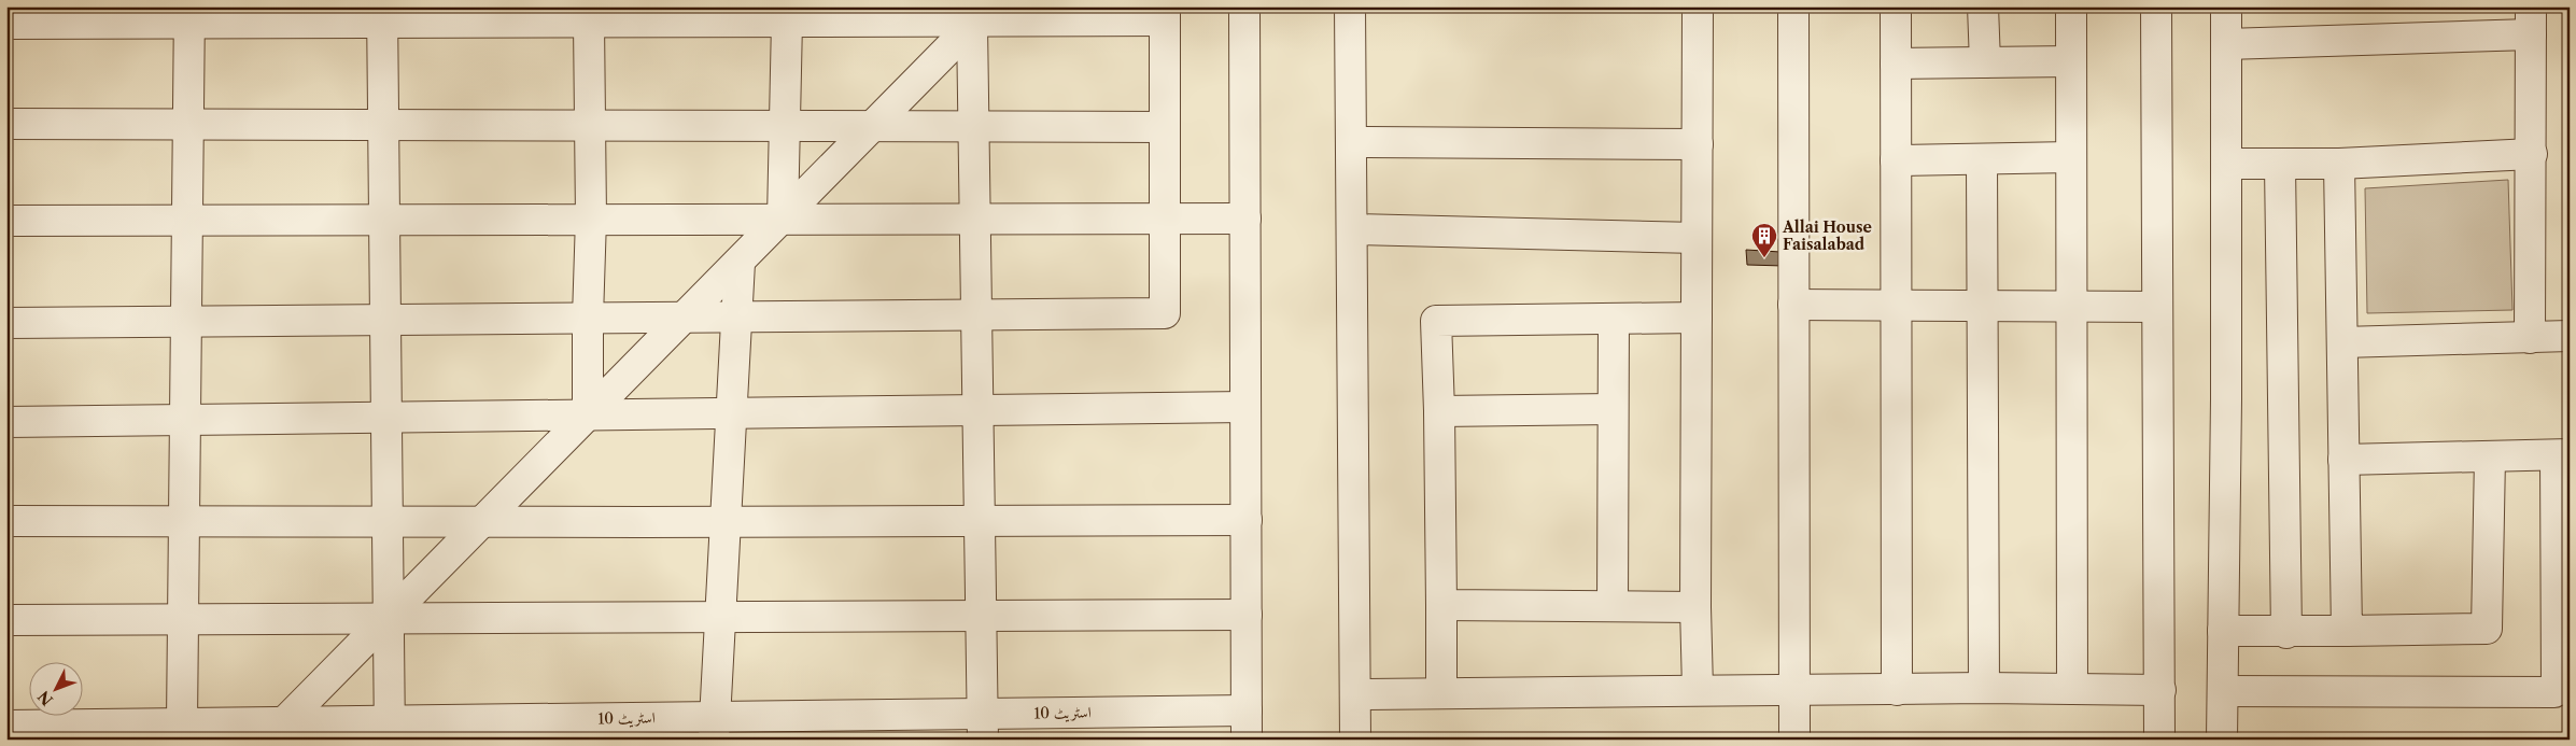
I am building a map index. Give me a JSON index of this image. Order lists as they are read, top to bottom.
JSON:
{
  "streets": {
    "street": ["اسٹریٹ 10"]
  },
  "places": {
    "building": ["Allai House Faisalabad"]
  },
  "north": "bottom left"
}
